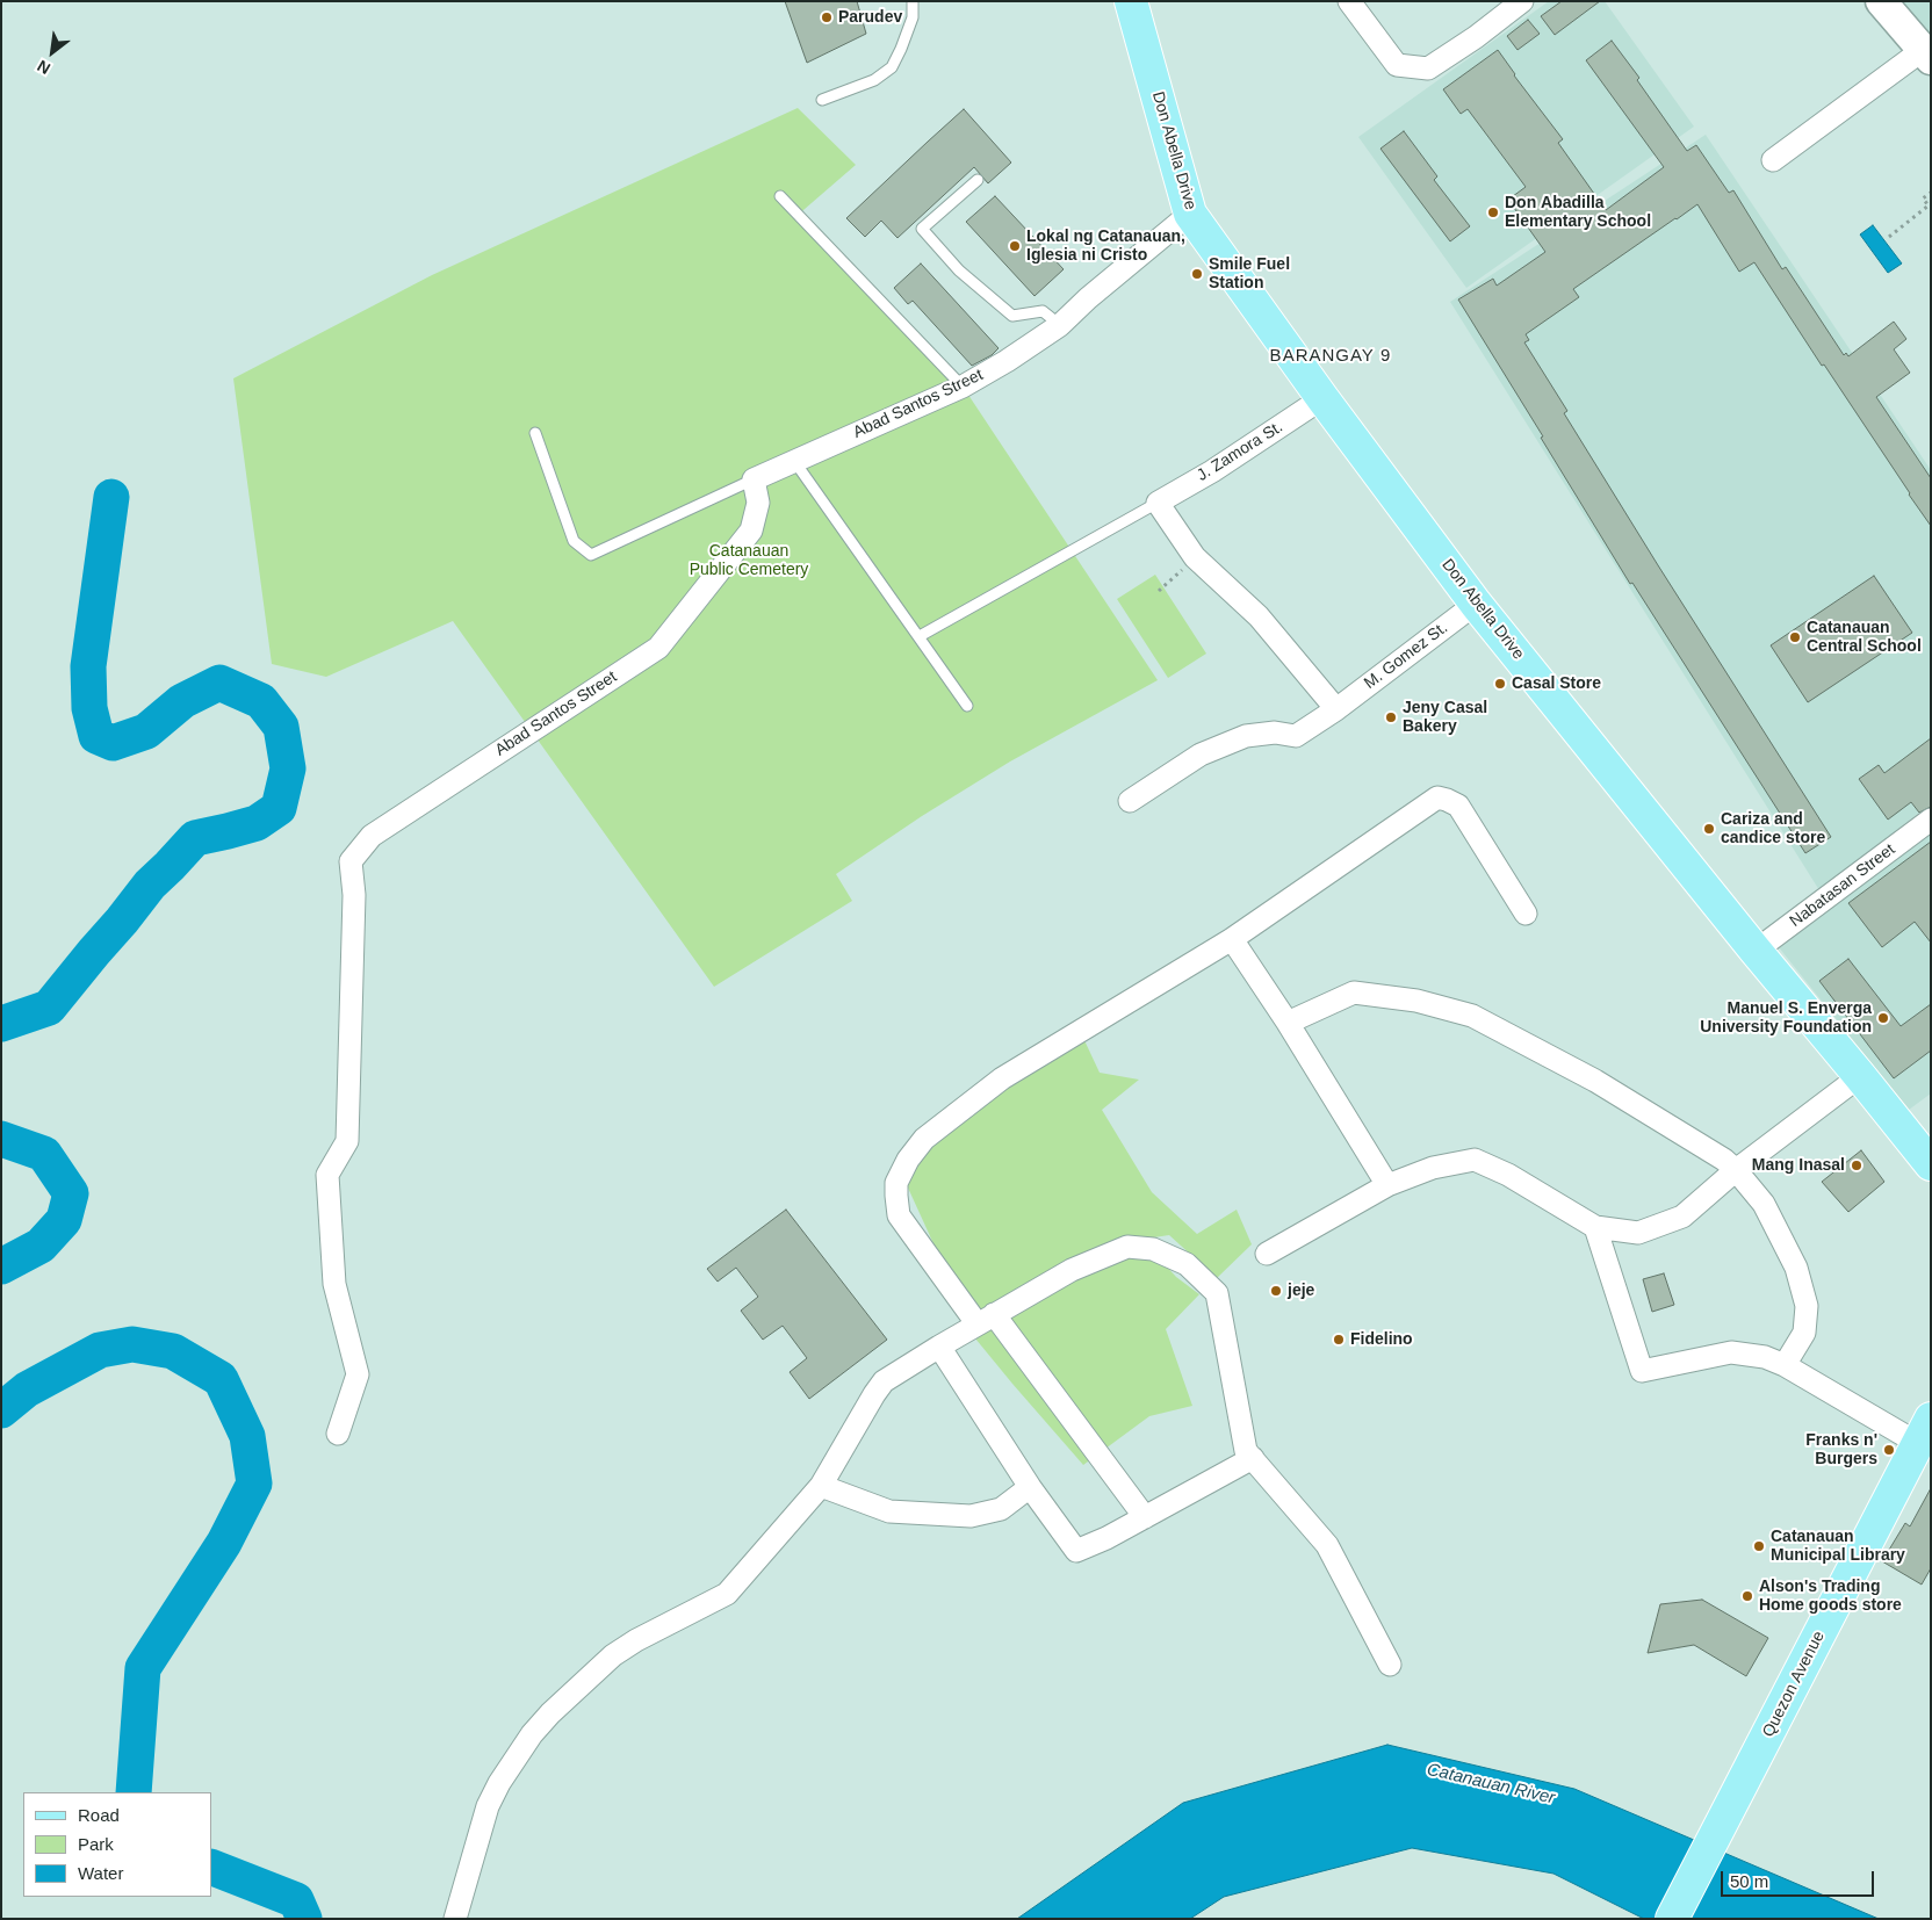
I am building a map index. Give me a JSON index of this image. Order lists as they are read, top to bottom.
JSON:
{
  "streets": {
    "main road": ["Don Abella Drive", "Quezon Avenue"],
    "street": [
      "Abad Santos Street",
      "J. Zamora St.",
      "M. Gomez St.",
      "Nabatasan Street"
    ]
  },
  "crossings": [
    ["Don Abella Drive", "Abad Santos Street"],
    ["Don Abella Drive", "J. Zamora St."],
    ["Don Abella Drive", "M. Gomez St."],
    ["Don Abella Drive", "Nabatasan Street"]
  ],
  "districts": ["BARANGAY 9"],
  "water": ["Catanauan River"],
  "parks": ["Catanauan Public Cemetery"],
  "places": [
    "Parudev",
    "Don Abadilla Elementary School",
    "Lokal ng Catanauan, Iglesia ni Cristo",
    "Smile Fuel Station",
    "Catanauan Central School",
    "Casal Store",
    "Jeny Casal Bakery",
    "Cariza and candice store",
    "Manuel S. Enverga University Foundation",
    "Mang Inasal",
    "jeje",
    "Fidelino",
    "Franks n' Burgers",
    "Catanauan Municipal Library",
    "Alson's Trading Home goods store"
  ],
  "legend": ["Road", "Park", "Water"],
  "scale_bar": "50 m",
  "north": "bottom left"
}
